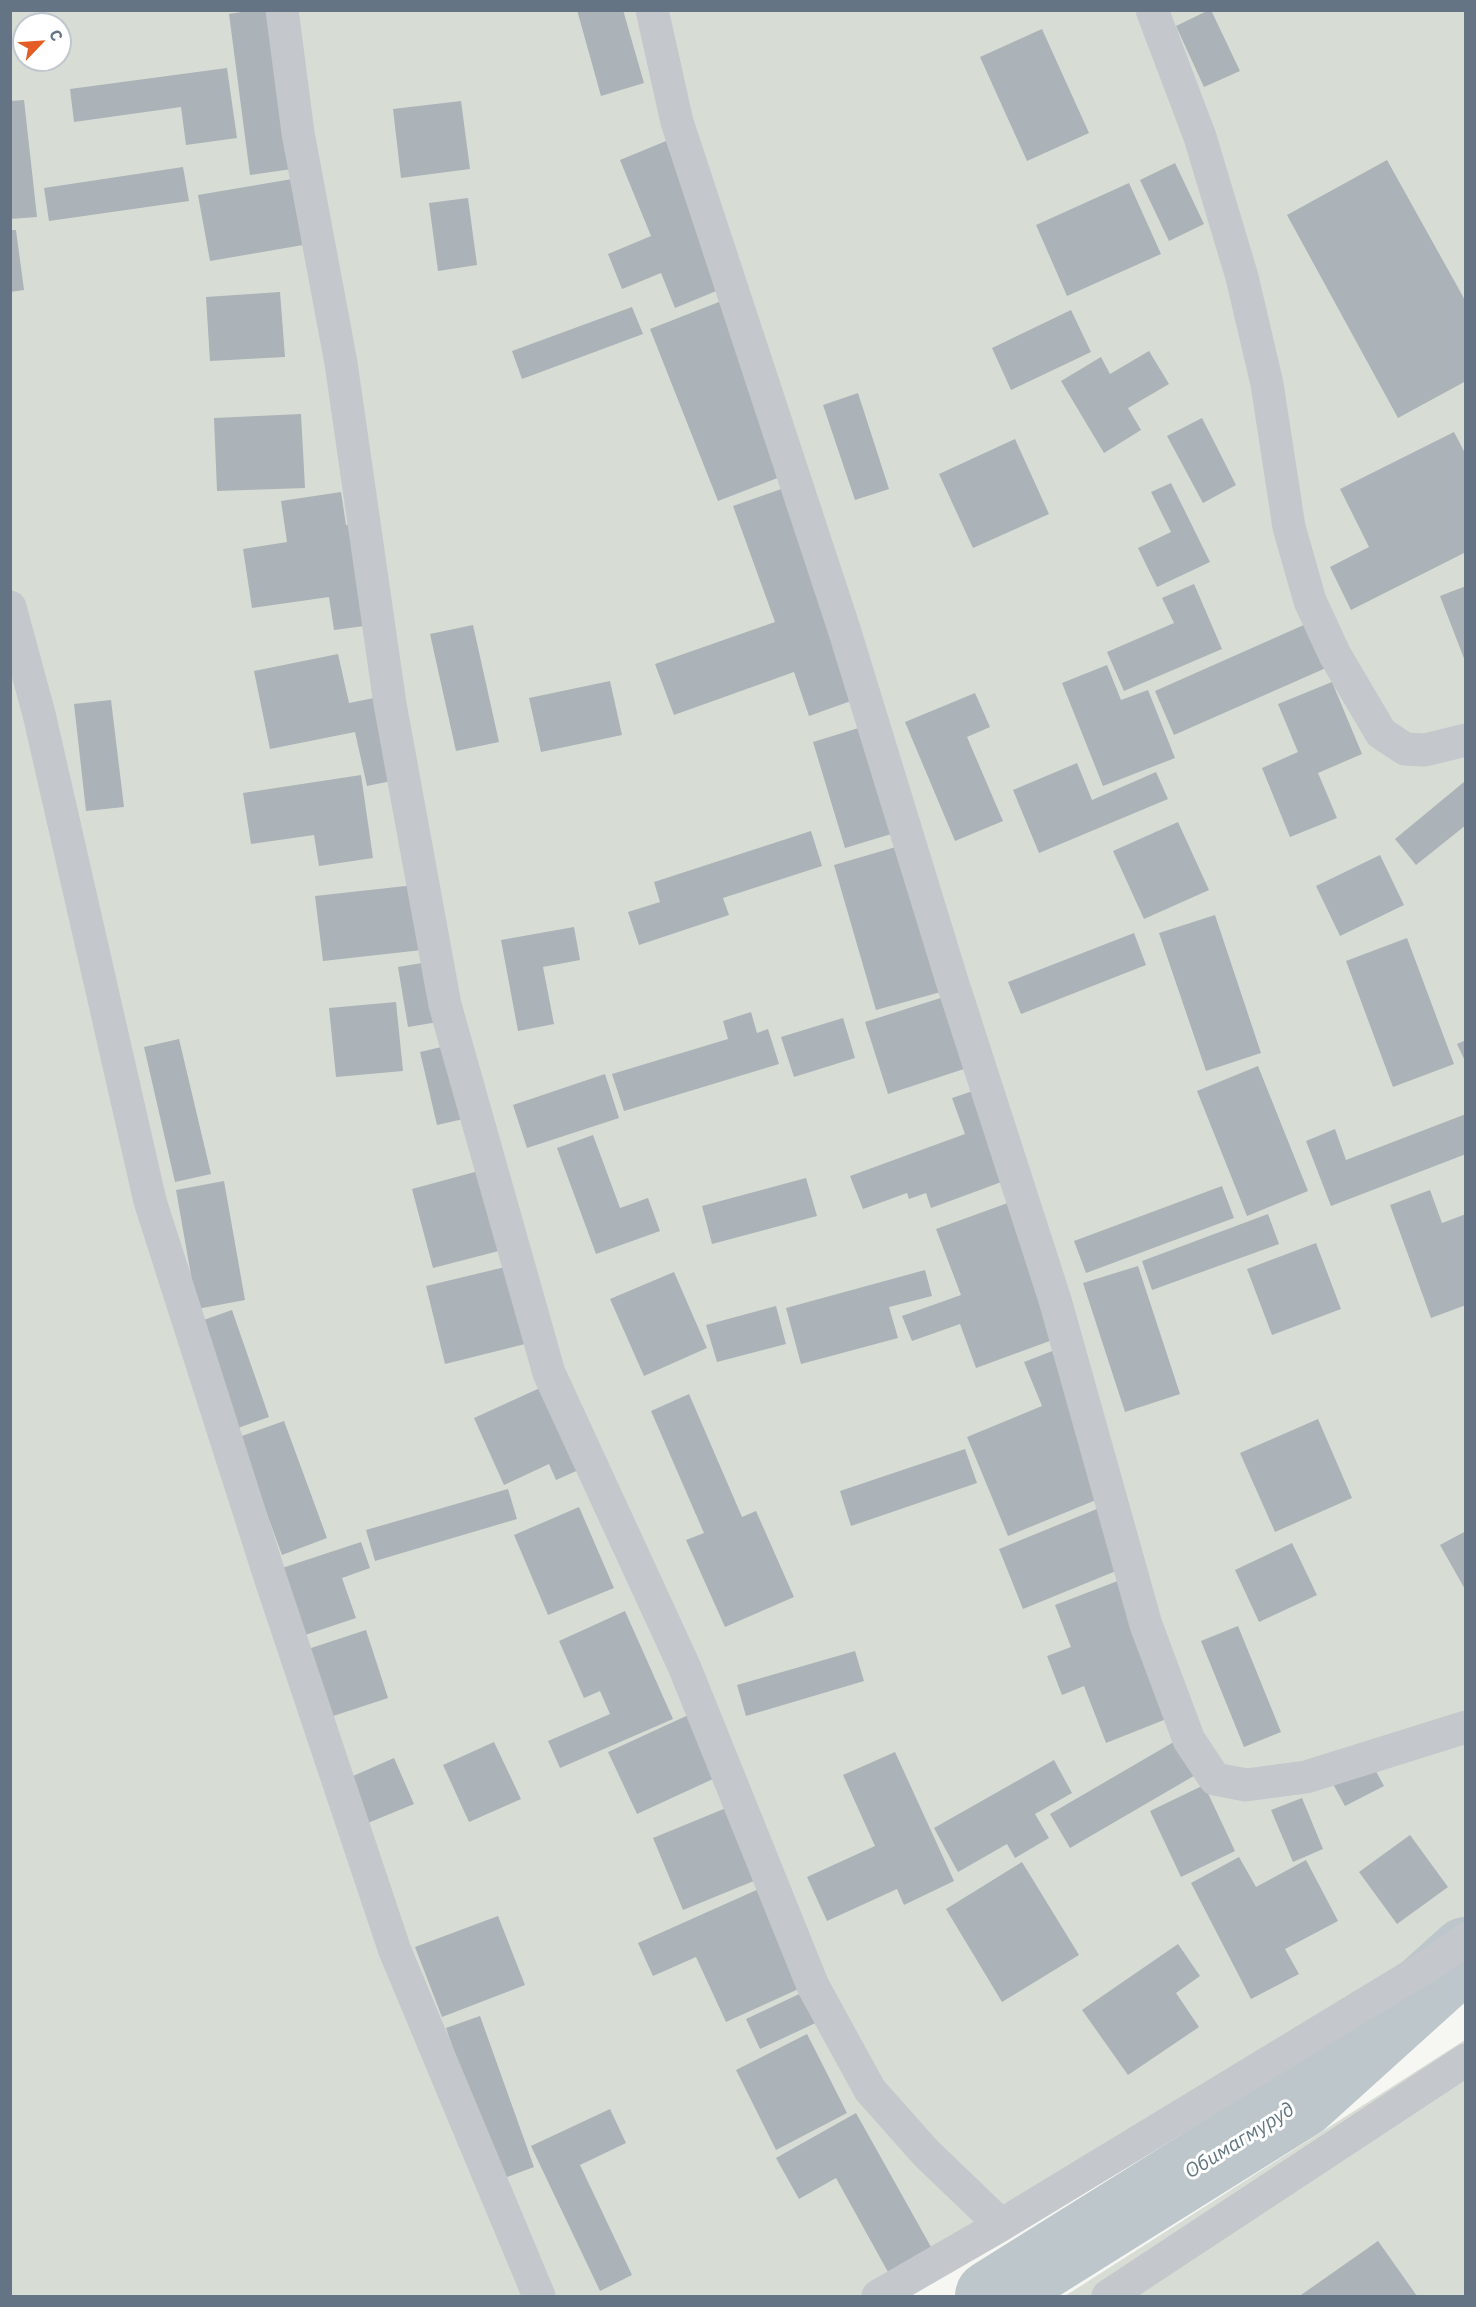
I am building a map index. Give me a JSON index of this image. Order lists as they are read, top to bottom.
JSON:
{
  "water": ["Обимагмуруд"],
  "north": "top right"
}
